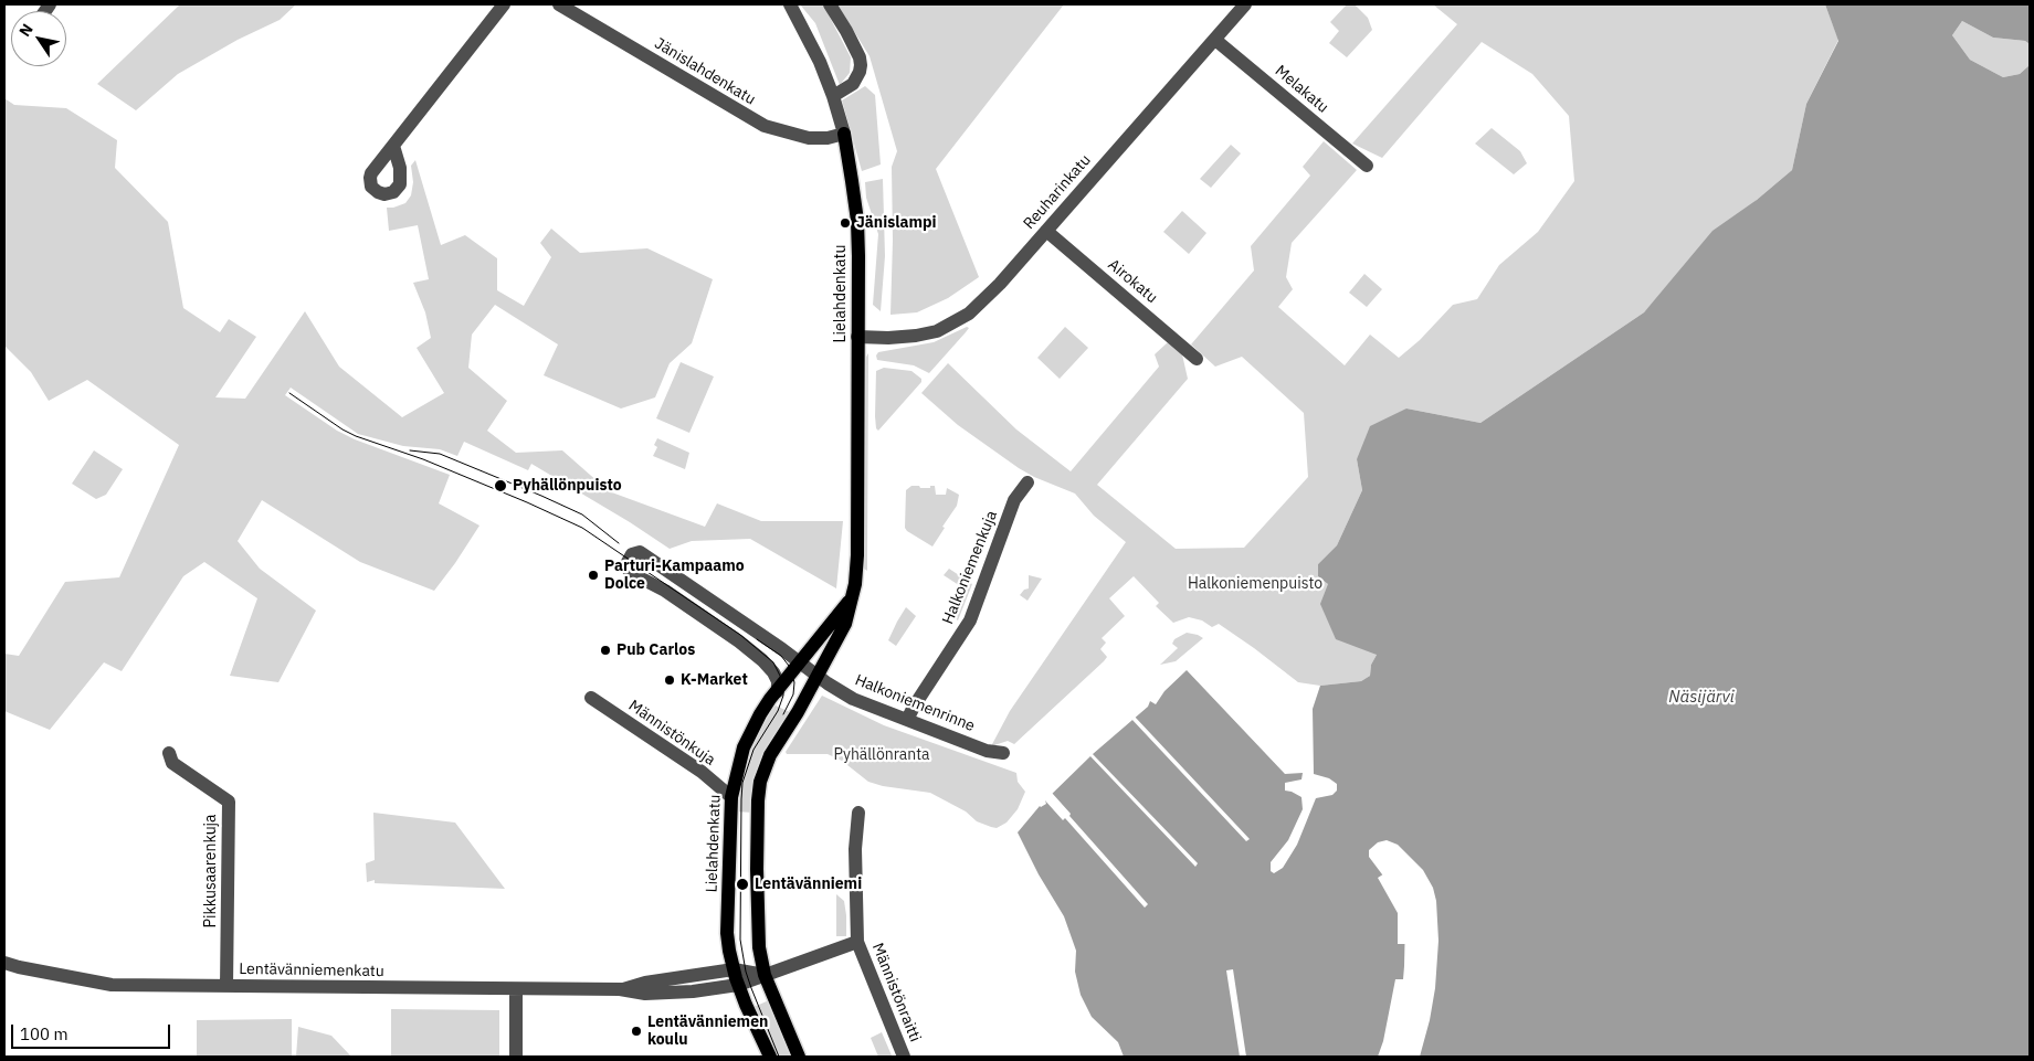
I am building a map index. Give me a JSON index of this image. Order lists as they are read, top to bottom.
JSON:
{
  "streets": {
    "main road": ["Lielahdenkatu"],
    "street": [
      "Jänislahdenkatu",
      "Melakatu",
      "Reuharinkatu",
      "Airokatu",
      "Halkoniemenkuja",
      "Halkoniemenrinne",
      "Männistönkuja",
      "Pikkusaarenkuja",
      "Lentävänniemenkatu",
      "Männistönraitti"
    ]
  },
  "crossings": [
    ["Jänislahdenkatu", "Lielahdenkatu"],
    ["Melakatu", "Reuharinkatu"],
    ["Reuharinkatu", "Airokatu"],
    ["Reuharinkatu", "Lielahdenkatu"],
    ["Lielahdenkatu", "Halkoniemenrinne"],
    ["Lielahdenkatu", "Männistönkuja"],
    ["Lielahdenkatu", "Lentävänniemenkatu"],
    ["Halkoniemenkuja", "Halkoniemenrinne"],
    ["Pikkusaarenkuja", "Lentävänniemenkatu"]
  ],
  "water": ["Näsijärvi"],
  "parks": ["Halkoniemenpuisto", "Pyhällönranta"],
  "places": [
    "Jänislampi",
    "Pyhällönpuisto",
    "Parturi-Kampaamo Dolce",
    "Pub Carlos",
    "K-Market",
    "Lentävänniemi",
    "Lentävänniemen koulu"
  ],
  "scale_bar": "100 m",
  "north": "top left"
}
